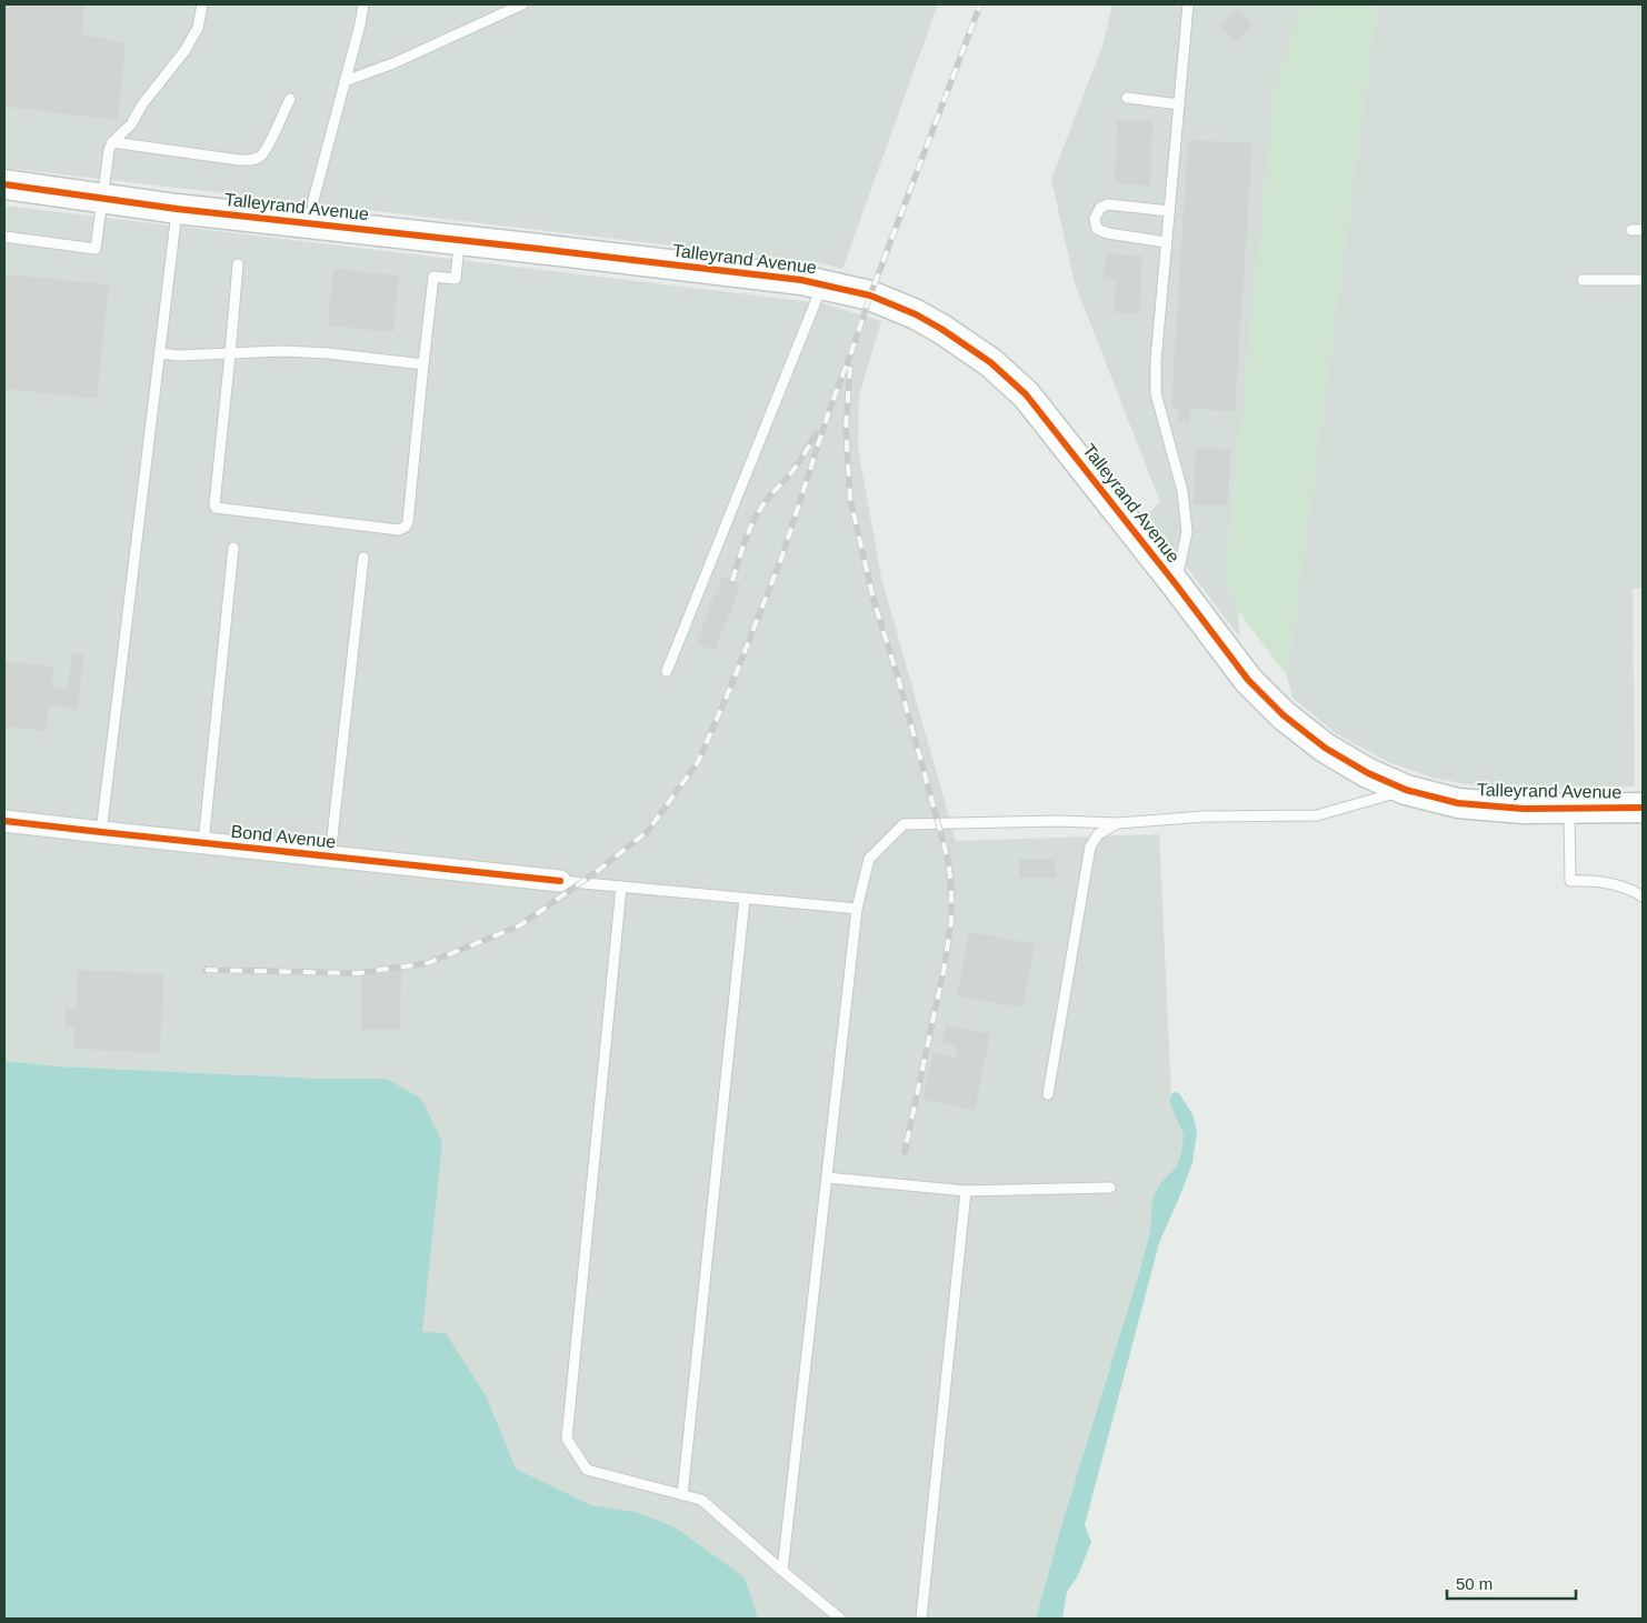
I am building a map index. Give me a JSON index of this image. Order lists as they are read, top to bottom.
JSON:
{
  "streets": {
    "street": ["Talleyrand Avenue", "Bond Avenue"]
  },
  "scale_bar": "50 m"
}
